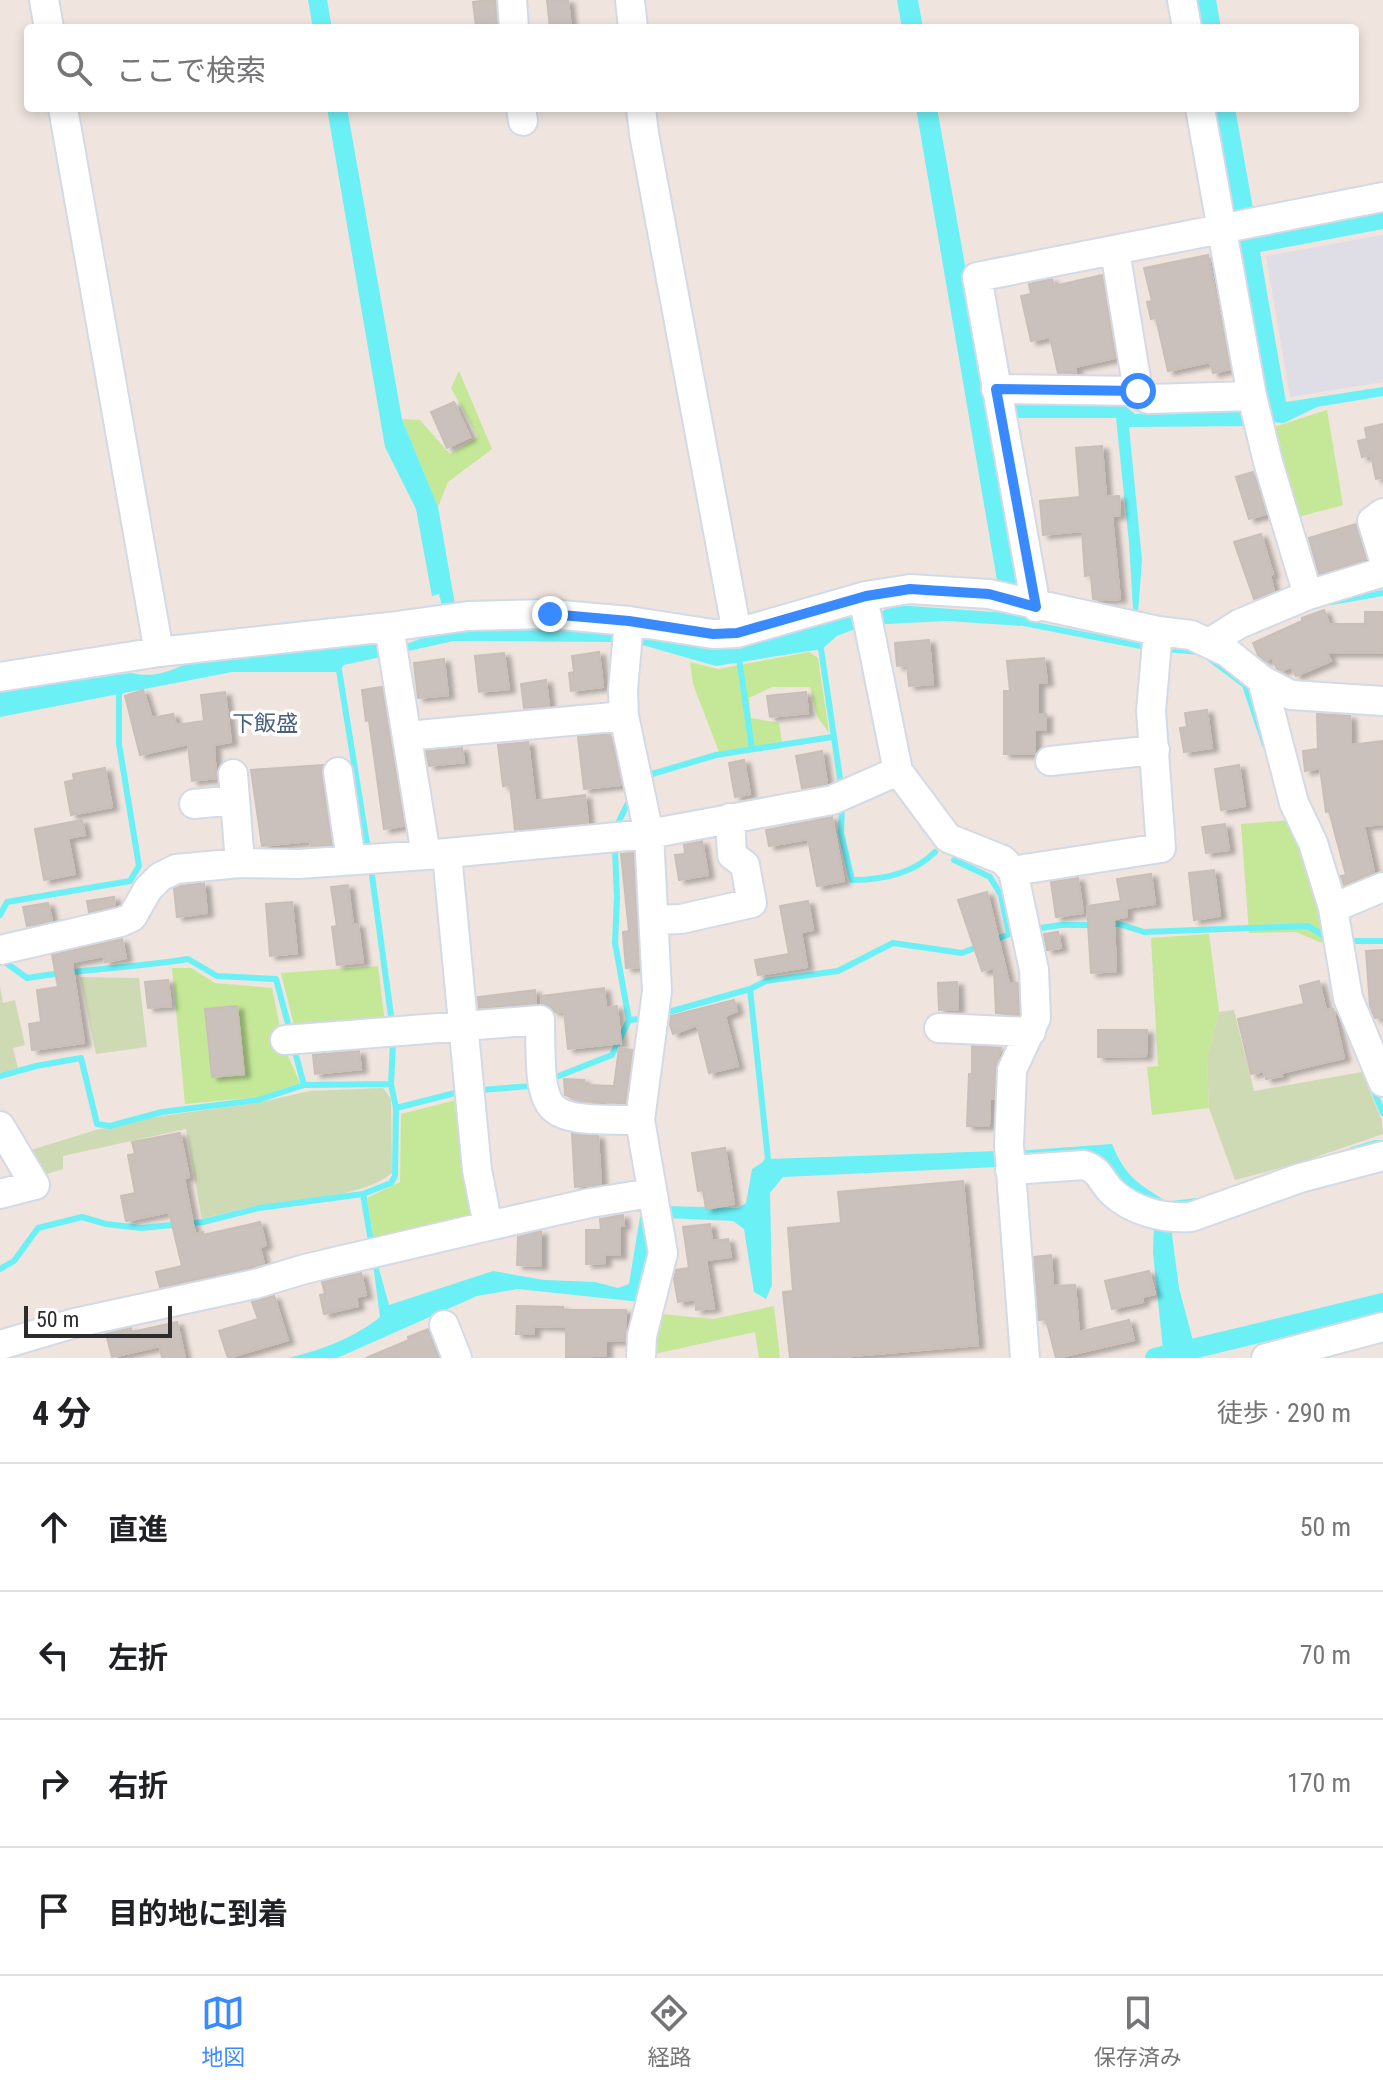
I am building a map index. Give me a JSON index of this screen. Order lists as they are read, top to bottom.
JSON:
{
  "districts": ["下飯盛"],
  "scale_bar": "50 m",
  "page": {
    "search": "ここで検索",
    "scale": "50 m",
    "heading": ["4 分", "徒歩 · 290 m"],
    "list": [
      ["直進", "50 m"],
      ["左折", "70 m"],
      ["右折", "170 m"],
      "目的地に到着"
    ],
    "nav": ["地図", "経路", "保存済み"]
  }
}
